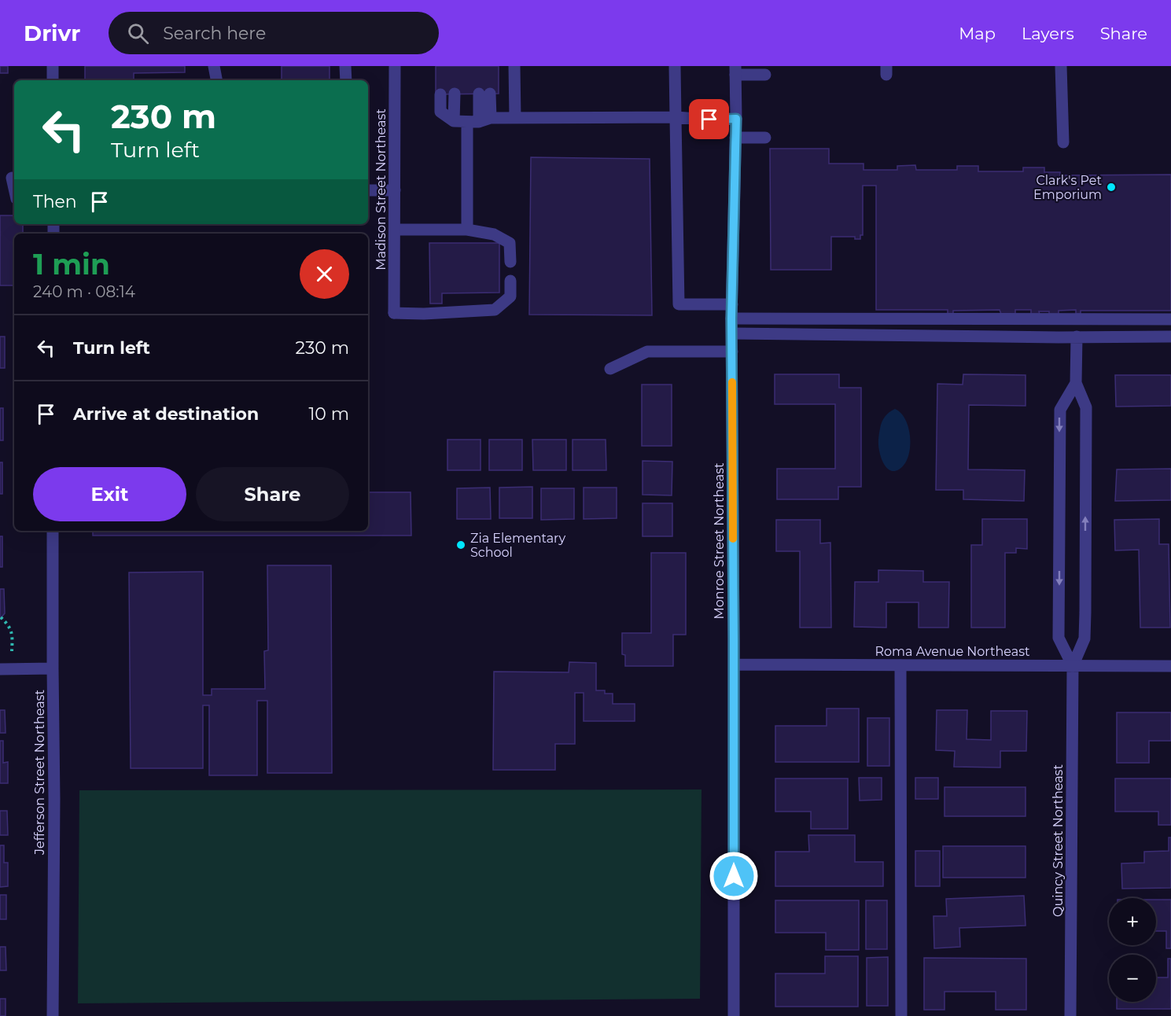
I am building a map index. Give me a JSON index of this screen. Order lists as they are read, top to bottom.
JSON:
{
  "streets": {
    "street": [
      "Madison Street Northeast",
      "Monroe Street Northeast",
      "Roma Avenue Northeast",
      "Jefferson Street Northeast",
      "Quincy Street Northeast"
    ]
  },
  "crossings": [
    ["Monroe Street Northeast", "Roma Avenue Northeast"],
    ["Roma Avenue Northeast", "Quincy Street Northeast"]
  ],
  "places": ["Clark's Pet Emporium", "Zia Elementary School"],
  "page": {
    "header": "Drivr",
    "search": "Search here",
    "nav": ["Map", "Layers", "Share"],
    "turn": ["230 m", "Turn left"],
    "then": "Then",
    "heading": ["1 min", "240 m · 08:14"],
    "list": [
      {
        "name": "Turn left",
        "value": "230 m"
      },
      {
        "name": "Arrive at destination",
        "value": "10 m"
      }
    ],
    "buttons": ["Exit", "Share"],
    "map_buttons": ["+", "−"]
  }
}
